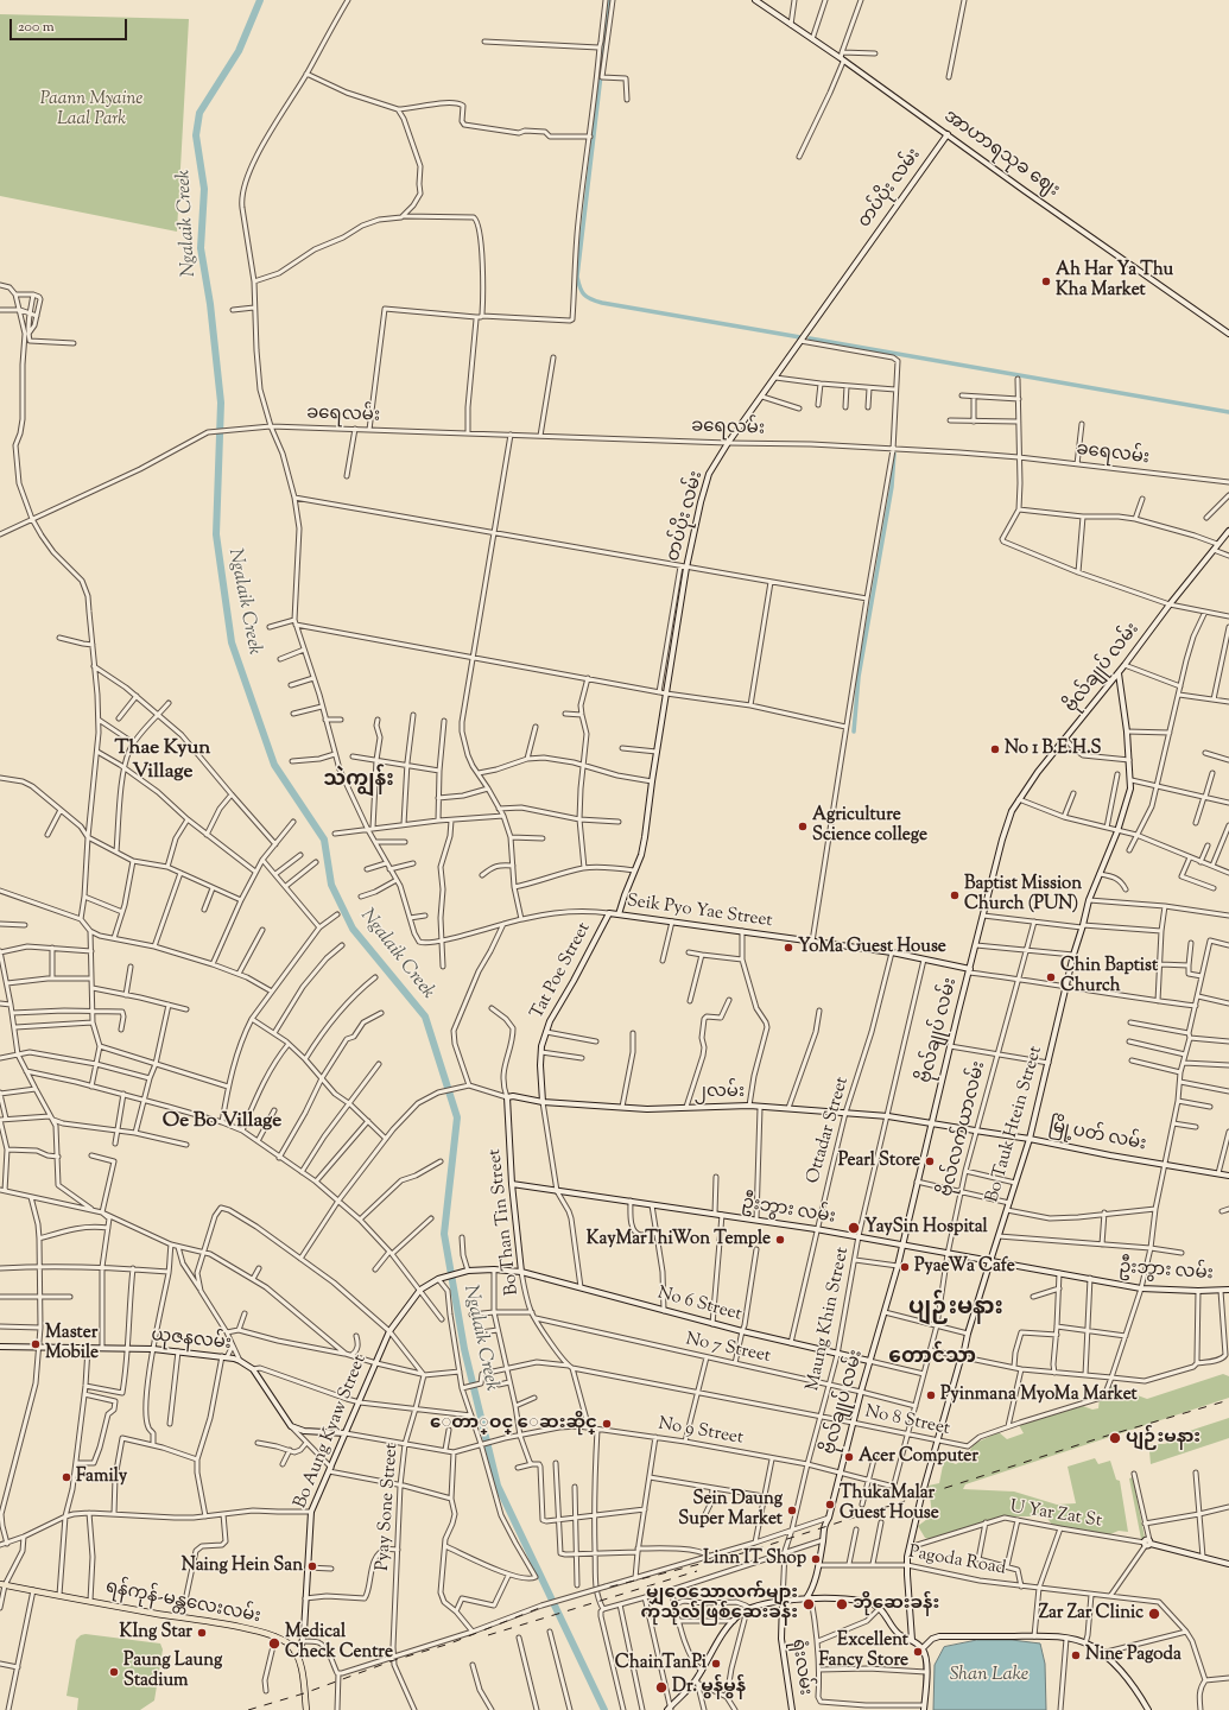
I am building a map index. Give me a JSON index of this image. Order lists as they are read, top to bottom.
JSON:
{
  "streets": {
    "main road": ["ရန်ကုန်-မန္တလေးလမ်း"],
    "street": [
      "အာဟာရသုခ ဈေး",
      "တပ်ပိုး လမ်း",
      "ခရေလမ်း",
      "ဗိုလ်ချုပ် လမ်း",
      "Seik Pyo Yae Street",
      "Tat Poe Street",
      "၂လမ်း",
      "Bo Tauk Htein Street",
      "ဗိုလ်လက်ယာလမ်း",
      "Ottadar Street",
      "မြို့ပတ် လမ်း",
      "ဦးဘွား လမ်း",
      "Bo Than Tin Street",
      "No 6 Street",
      "Maung Khin Street",
      "ယုဇနလမ်း",
      "No 7 Street",
      "No 8 Street",
      "Bo Aung Kyaw Street",
      "No 9 Street",
      "Pyay Sone Street",
      "U Yar Zat St",
      "Pagoda Road",
      "ရုံးလမ်း"
    ]
  },
  "crossings": [
    ["အာဟာရသုခ ဈေး", "တပ်ပိုး လမ်း"],
    ["တပ်ပိုး လမ်း", "ခရေလမ်း"],
    ["တပ်ပိုး လမ်း", "Seik Pyo Yae Street"],
    ["ဗိုလ်ချုပ် လမ်း", "Seik Pyo Yae Street"],
    ["ဗိုလ်ချုပ် လမ်း", "၂လမ်း"],
    ["ဗိုလ်ချုပ် လမ်း", "Bo Tauk Htein Street"],
    ["ဗိုလ်ချုပ် လမ်း", "မြို့ပတ် လမ်း"],
    ["ဗိုလ်ချုပ် လမ်း", "ဦးဘွား လမ်း"],
    ["ဗိုလ်ချုပ် လမ်း", "No 6 Street"],
    ["ဗိုလ်ချုပ် လမ်း", "No 7 Street"],
    ["ဗိုလ်ချုပ် လမ်း", "No 8 Street"],
    ["ဗိုလ်ချုပ် လမ်း", "No 9 Street"],
    ["ဗိုလ်ချုပ် လမ်း", "Pagoda Road"],
    ["Seik Pyo Yae Street", "Tat Poe Street"],
    ["Seik Pyo Yae Street", "Ottadar Street"],
    ["Seik Pyo Yae Street", "Maung Khin Street"],
    ["Tat Poe Street", "၂လမ်း"],
    ["၂လမ်း", "Ottadar Street"],
    ["၂လမ်း", "မြို့ပတ် လမ်း"],
    ["၂လမ်း", "Bo Than Tin Street"],
    ["၂လမ်း", "Maung Khin Street"],
    ["Bo Tauk Htein Street", "မြို့ပတ် လမ်း"],
    ["Bo Tauk Htein Street", "ဦးဘွား လမ်း"],
    ["Bo Tauk Htein Street", "No 8 Street"],
    ["Bo Tauk Htein Street", "U Yar Zat St"],
    ["Bo Tauk Htein Street", "Pagoda Road"],
    ["ဗိုလ်လက်ယာလမ်း", "မြို့ပတ် လမ်း"],
    ["ဗိုလ်လက်ယာလမ်း", "ဦးဘွား လမ်း"],
    ["ဗိုလ်လက်ယာလမ်း", "No 6 Street"],
    ["ဗိုလ်လက်ယာလမ်း", "No 7 Street"],
    ["ဗိုလ်လက်ယာလမ်း", "No 8 Street"],
    ["ဗိုလ်လက်ယာလမ်း", "No 9 Street"],
    ["Ottadar Street", "ဦးဘွား လမ်း"],
    ["Ottadar Street", "No 6 Street"],
    ["ဦးဘွား လမ်း", "Bo Than Tin Street"],
    ["ဦးဘွား လမ်း", "Maung Khin Street"],
    ["Bo Than Tin Street", "No 6 Street"],
    ["Bo Than Tin Street", "No 7 Street"],
    ["Bo Than Tin Street", "No 8 Street"],
    ["Bo Than Tin Street", "No 9 Street"],
    ["No 6 Street", "Maung Khin Street"],
    ["No 6 Street", "Bo Aung Kyaw Street"],
    ["Maung Khin Street", "No 7 Street"],
    ["Maung Khin Street", "No 8 Street"],
    ["Maung Khin Street", "No 9 Street"],
    ["Maung Khin Street", "ရုံးလမ်း"]
  ],
  "districts": [
    "Thae Kyun Village",
    "သဲကျွန်း",
    "Oe Bo Village",
    "ပျဉ်းမနား",
    "တောင်သာ"
  ],
  "water": ["Ngalaik Creek", "Shan Lake"],
  "parks": ["Paann Myaine Laal Park"],
  "places": [
    "Ah Har Ya Thu Kha Market",
    "No 1 B.E.H.S",
    "Agriculture Science college",
    "Baptist Mission Church (PUN)",
    "YoMa Guest House",
    "Chin Baptist Church",
    "Pearl Store",
    "YaySin Hospital",
    "KayMarThiWon Temple",
    "PyaeWa Cafe",
    "Master Mobile",
    "Pyinmana MyoMa Market",
    "ေတာ္ဝင္ ေဆးဆိုင္",
    "ပျဉ်းမနား",
    "Acer Computer",
    "Family",
    "ThukaMalar Guest House",
    "Sein Daung Super Market",
    "Linn IT Shop",
    "Naing Hein San",
    "မျှဝေသောလက်များ ကုသိုလ်ဖြစ်ဆေးခန်း",
    "ဘိုဆေးခန်း",
    "Zar Zar Clinic",
    "KIng Star",
    "Medical Check Centre",
    "Excellent Fancy Store",
    "Nine Pagoda",
    "ChainTanPi",
    "Paung Laung Stadium",
    "Dr. မွန်မွန်"
  ],
  "scale_bar": "200 m"
}
